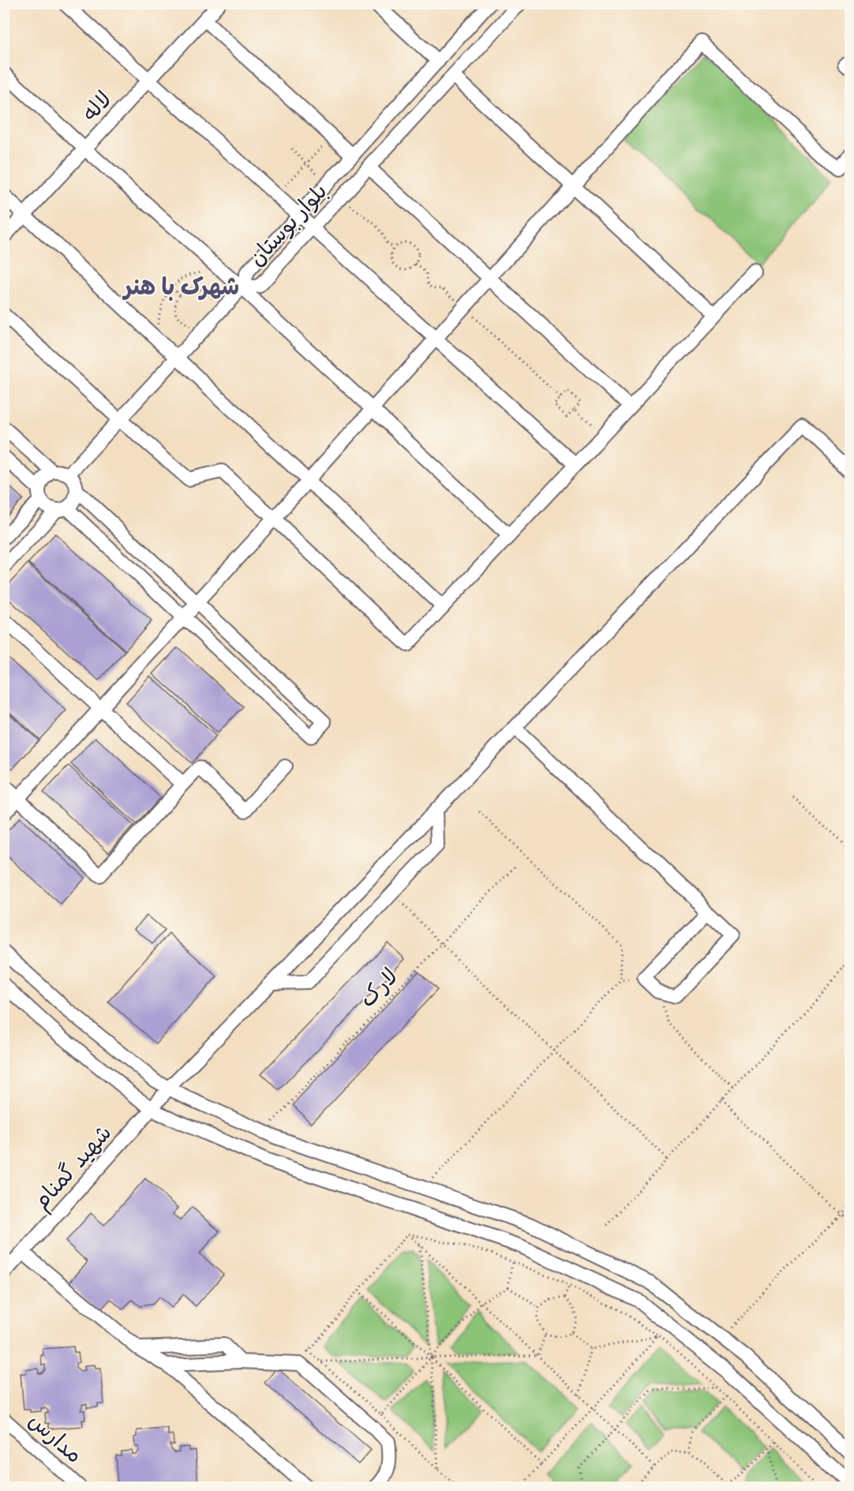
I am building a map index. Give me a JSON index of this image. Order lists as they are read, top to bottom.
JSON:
{
  "streets": {
    "street": [
      "لاله",
      "بلوار بوستان",
      "شهید گمنام",
      "مدارس"
    ],
    "path": ["لارک"]
  },
  "districts": ["شهرک با هنر"]
}
